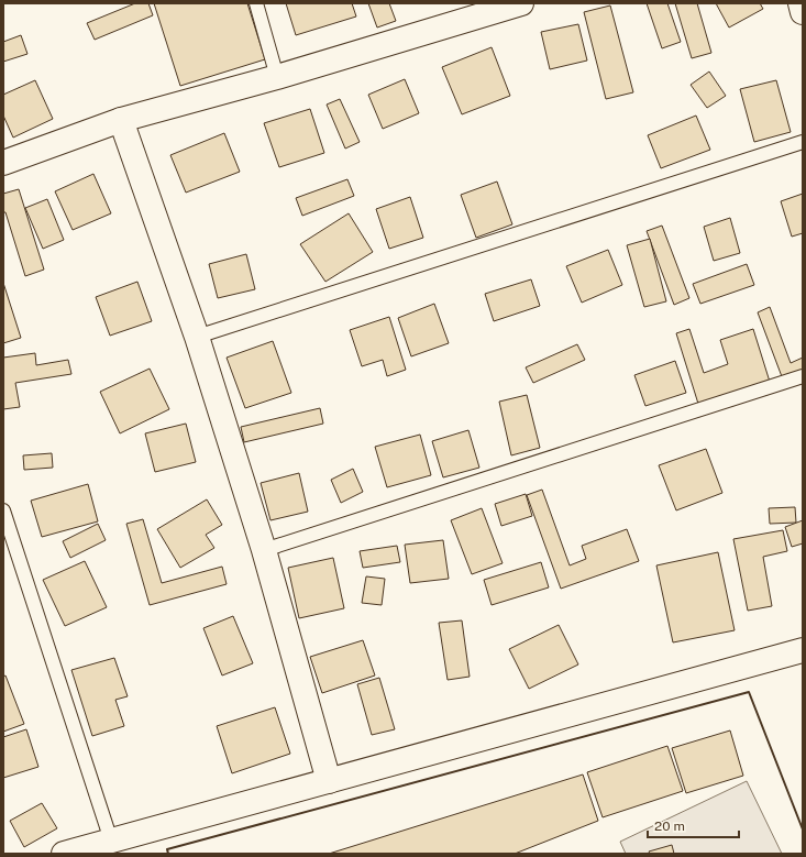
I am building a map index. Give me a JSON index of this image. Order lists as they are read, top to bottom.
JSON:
{
  "scale_bar": "20 m"
}
